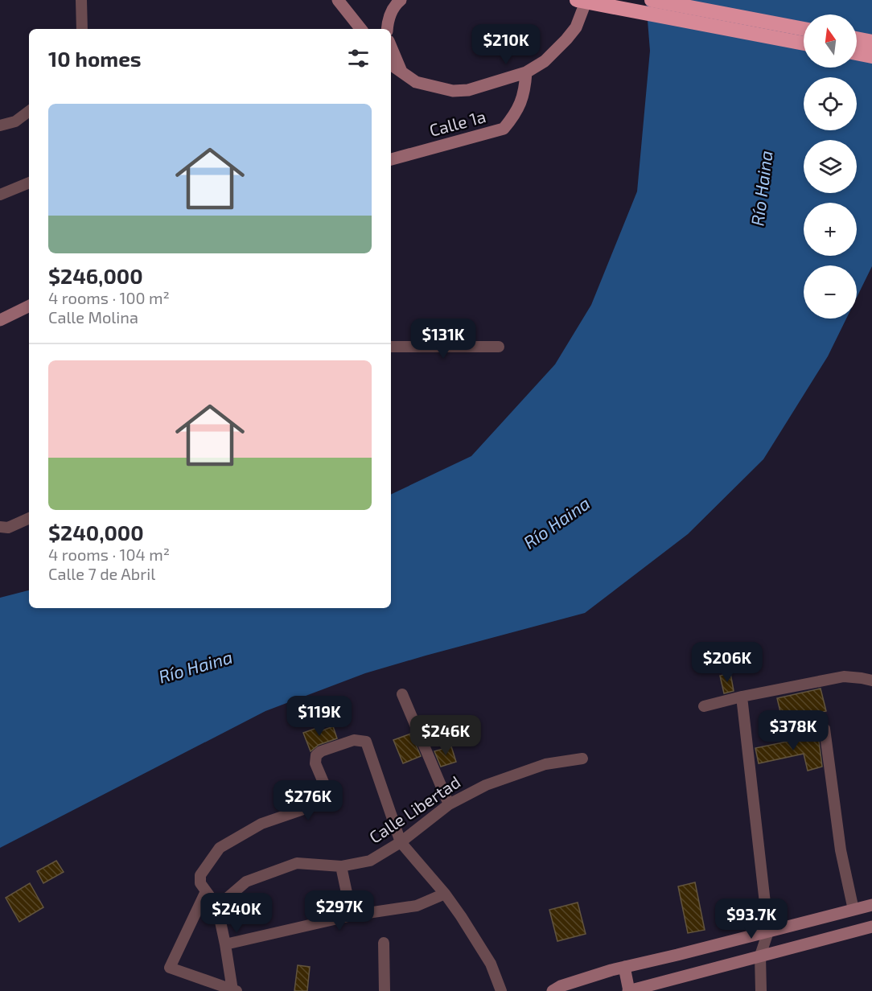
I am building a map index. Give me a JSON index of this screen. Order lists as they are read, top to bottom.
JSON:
{
  "streets": {
    "street": ["Calle 1a", "Calle Libertad"]
  },
  "water": ["Río Haina"],
  "north": "top",
  "page": {
    "map_buttons": ["+", "−"],
    "price": [
      "$210K",
      "$131K",
      "$206K",
      "$119K",
      "$378K",
      "$246K",
      "$276K",
      "$297K",
      "$240K",
      "$93.7K"
    ],
    "heading": "10 homes",
    "list": [
      {
        "name": "$246,000",
        "note": "4 rooms · 100 m² · Calle Molina"
      },
      {
        "name": "$240,000",
        "note": "4 rooms · 104 m² · Calle 7 de Abril"
      }
    ]
  }
}
